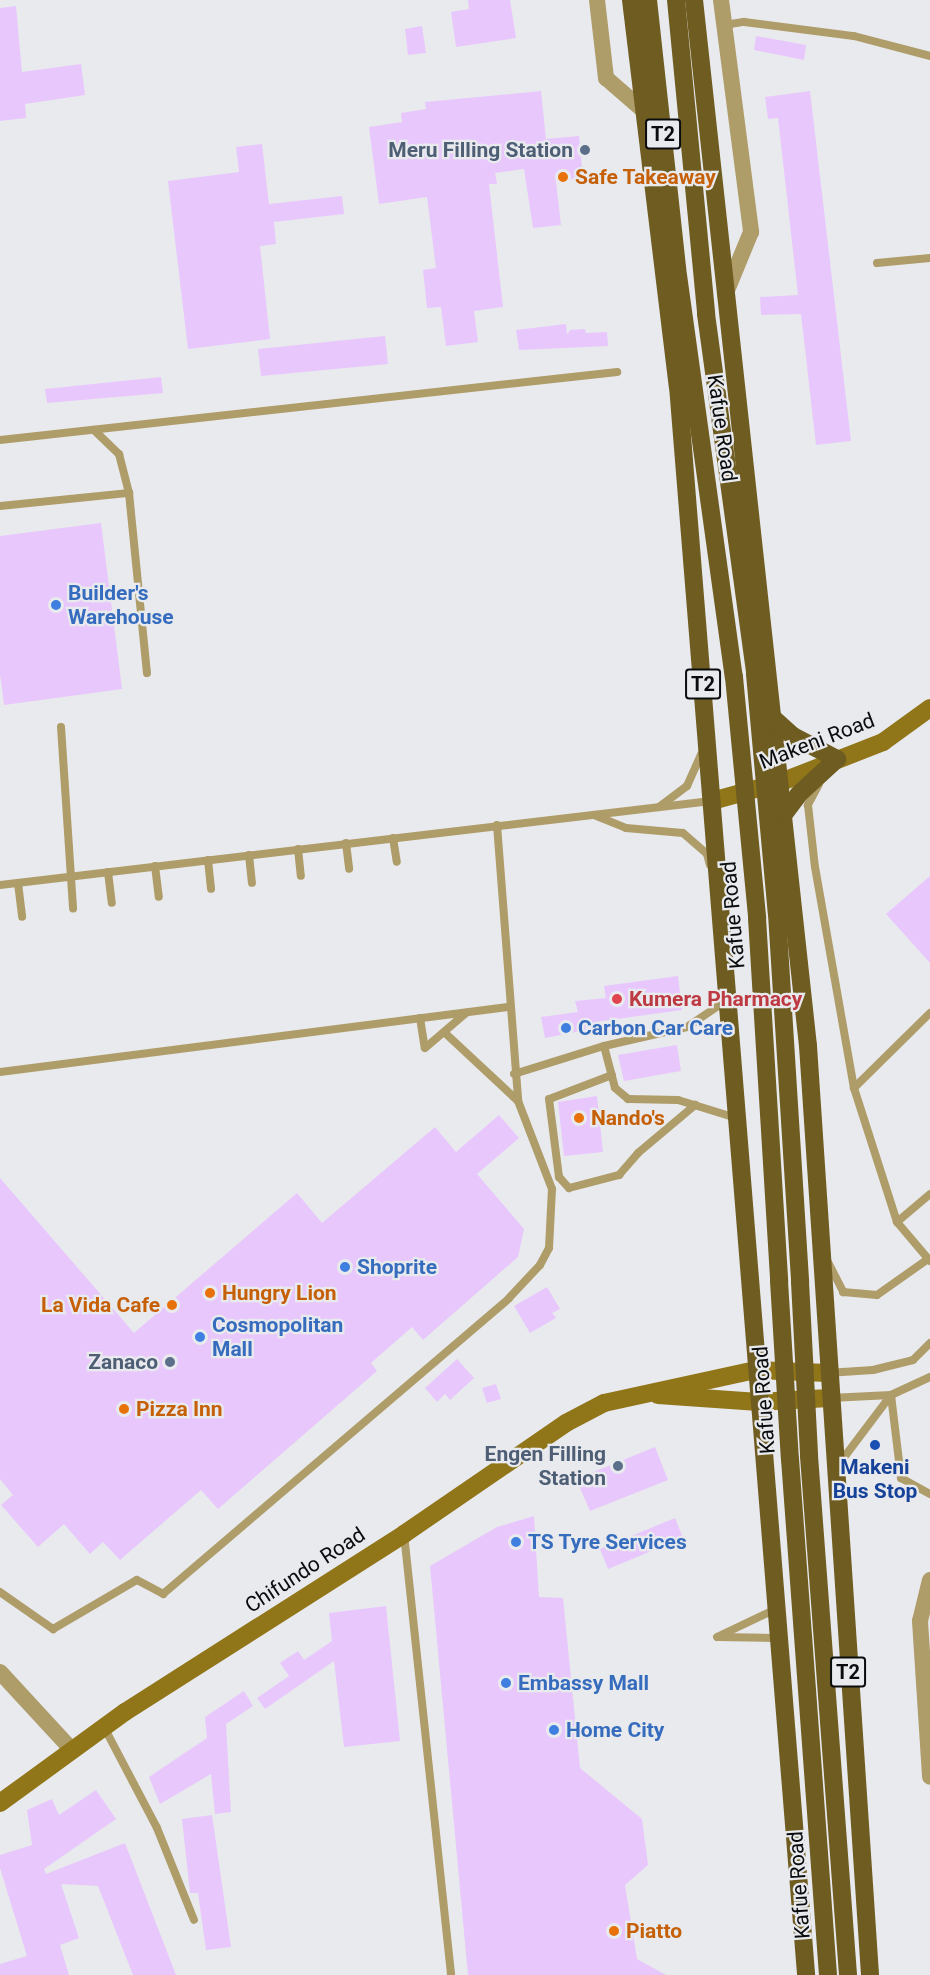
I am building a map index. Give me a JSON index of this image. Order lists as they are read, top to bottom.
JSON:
{
  "streets": {
    "main road": ["T2", "Kafue Road"],
    "street": ["Makeni Road", "Chifundo Road"]
  },
  "crossings": [
    ["Kafue Road", "Makeni Road"],
    ["Kafue Road", "Chifundo Road"]
  ],
  "places": [
    "Meru Filling Station",
    "Safe Takeaway",
    "Builder's Warehouse",
    "Kumera Pharmacy",
    "Carbon Car Care",
    "Nando's",
    "Shoprite",
    "Hungry Lion",
    "La Vida Cafe",
    "Cosmopolitan Mall",
    "Zanaco",
    "Pizza Inn",
    "Makeni Bus Stop",
    "Engen Filling Station",
    "TS Tyre Services",
    "Embassy Mall",
    "Home City",
    "Piatto"
  ]
}
